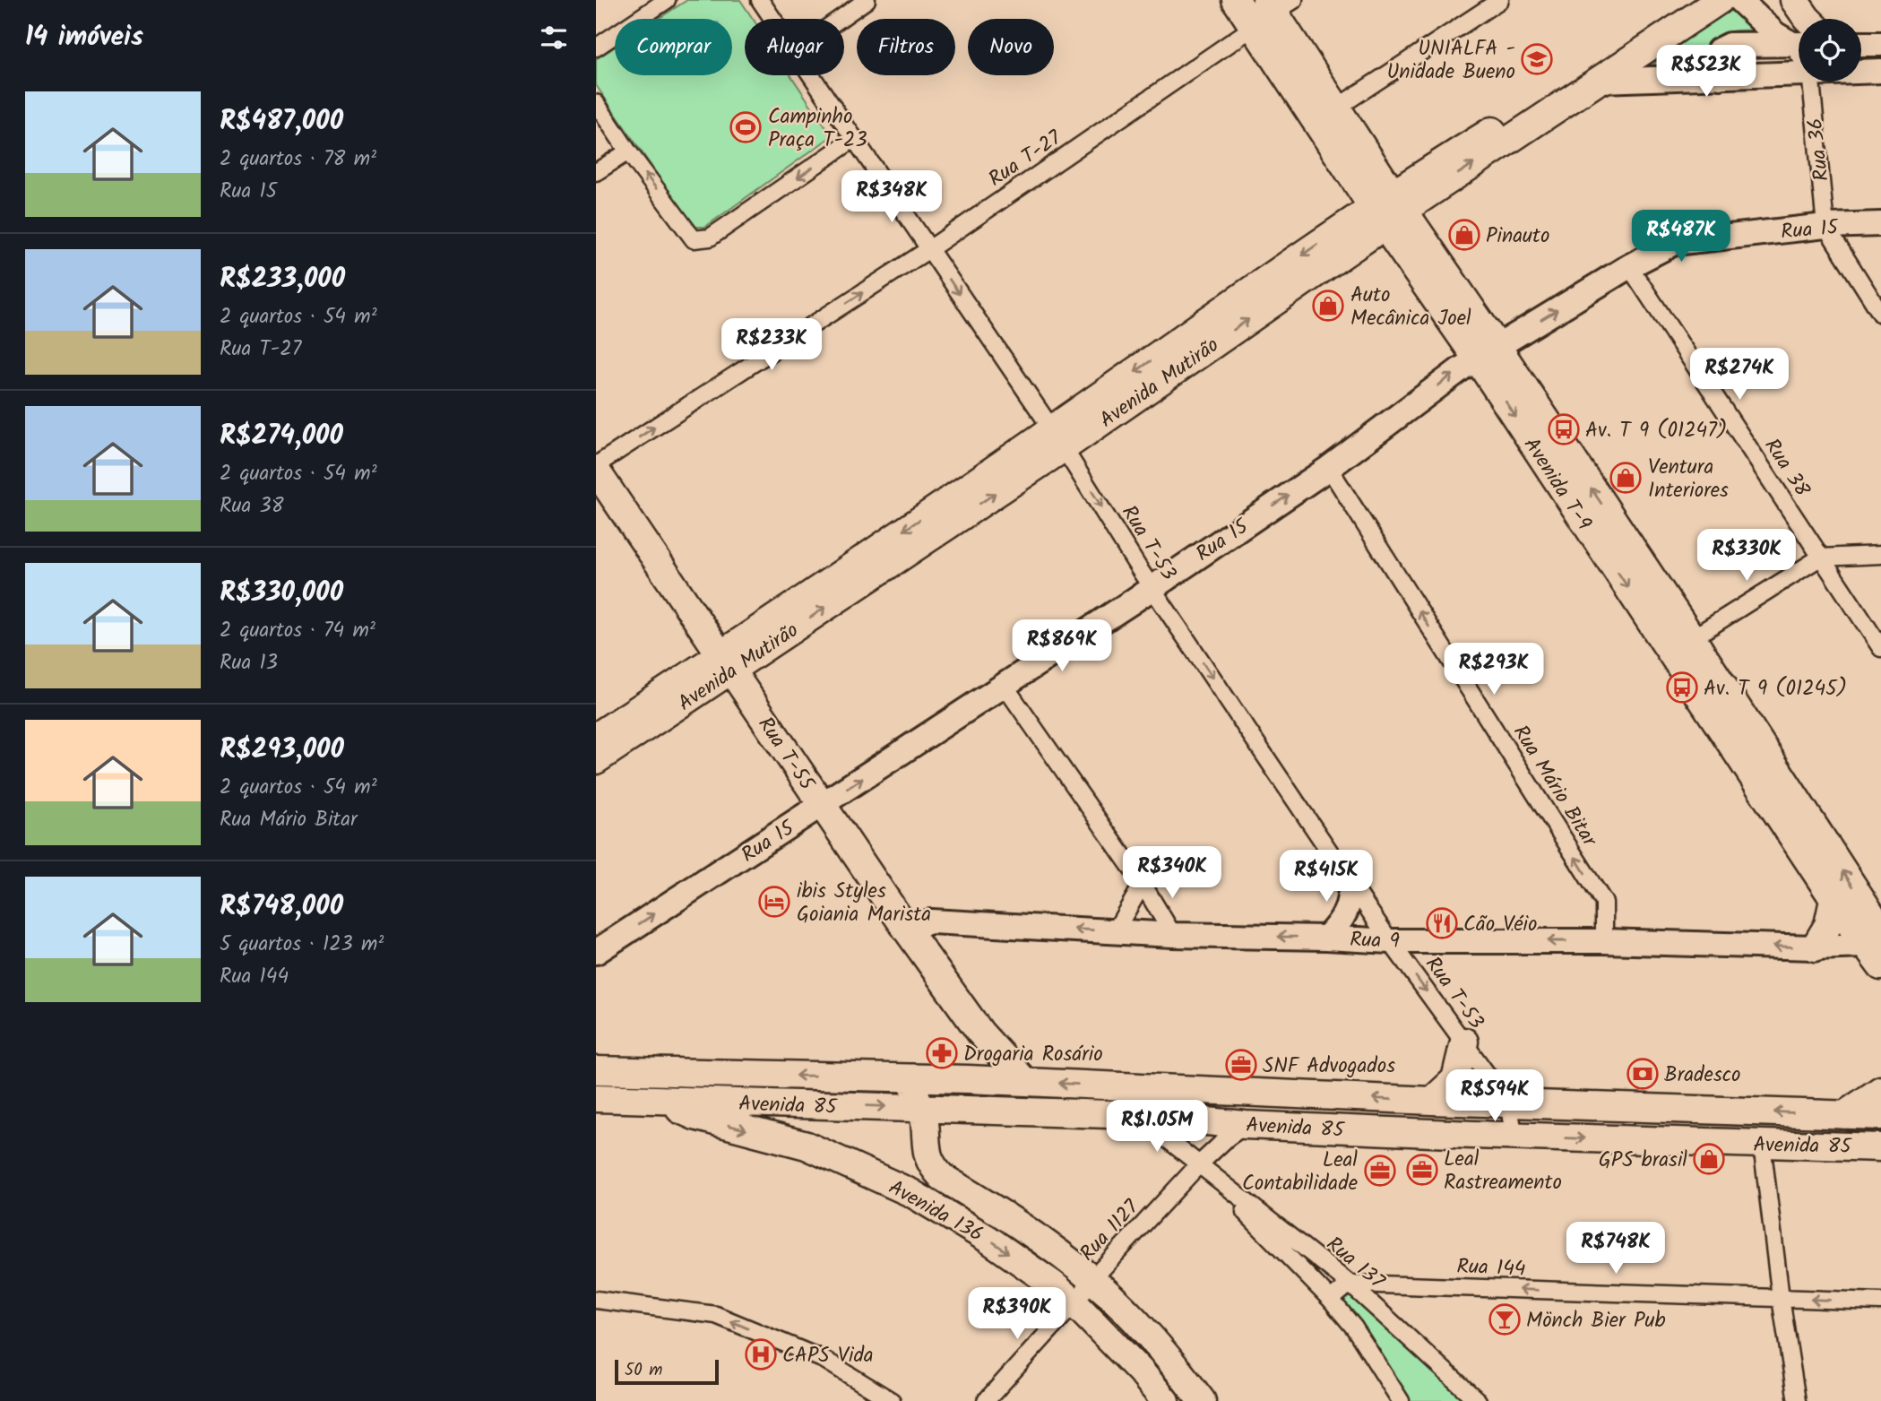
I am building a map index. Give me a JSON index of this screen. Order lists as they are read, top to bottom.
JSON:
{
  "streets": {
    "main road": [
      "Avenida Mutirão",
      "Avenida T-9",
      "Rua T-55",
      "Avenida 85",
      "Avenida 136"
    ],
    "street": [
      "Rua 36",
      "Rua T-27",
      "Rua 15",
      "Rua 38",
      "Rua T-53",
      "Rua Mário Bitar",
      "Rua 9",
      "Rua 1127",
      "Rua 137",
      "Rua 144"
    ]
  },
  "crossings": [
    ["Rua 36", "Rua 15"],
    ["Rua T-27", "Avenida T-9"],
    ["Rua T-27", "Rua T-53"],
    ["Rua 15", "Rua 38"],
    ["Rua 15", "Avenida T-9"],
    ["Rua 15", "Rua T-53"],
    ["Rua 15", "Rua T-55"],
    ["Rua 15", "Rua Mário Bitar"],
    ["Avenida Mutirão", "Avenida T-9"],
    ["Avenida Mutirão", "Rua T-53"],
    ["Avenida Mutirão", "Rua T-55"],
    ["Avenida T-9", "Rua 9"],
    ["Rua T-53", "Rua 9"],
    ["Rua T-53", "Avenida 85"],
    ["Rua T-55", "Rua 9"],
    ["Rua T-55", "Avenida 85"],
    ["Rua Mário Bitar", "Rua 9"],
    ["Avenida 85", "Avenida 136"],
    ["Avenida 85", "Rua 1127"],
    ["Avenida 85", "Rua 137"],
    ["Avenida 136", "Rua 1127"],
    ["Rua 1127", "Rua 137"],
    ["Rua 137", "Rua 144"]
  ],
  "one_way": [
    "Rua T-27",
    "Rua 15",
    "Rua T-53",
    "Rua Mário Bitar",
    "Rua 9",
    "Rua 144"
  ],
  "places": {
    "school or university": ["UNIALFA - Unidade Bueno"],
    "sports": ["Campinho Praça T-23"],
    "shop": [
      "Pinauto",
      "Auto Mecânica Joel",
      "Ventura Interiores",
      "GPS brasil"
    ],
    "bus stop": ["Av. T 9 (01247)", "Av. T 9 (01245)"],
    "hotel": ["ibis Styles Goiania Marista"],
    "restaurant": ["Cão Véio"],
    "pharmacy": ["Drogaria Rosário"],
    "office": ["SNF Advogados", "Leal Rastreamento", "Leal Contabilidade"],
    "bank": ["Bradesco"],
    "bar": ["Mönch Bier Pub"],
    "hospital": ["CAPS Vida"]
  },
  "scale_bar": "50 m",
  "page": {
    "heading": "14 imóveis",
    "chip": [
      "Comprar",
      "Alugar",
      "Filtros",
      "Novo"
    ],
    "price": [
      "R$523K",
      "R$348K",
      "R$487K",
      "R$233K",
      "R$274K",
      "R$330K",
      "R$869K",
      "R$293K",
      "R$340K",
      "R$415K",
      "R$594K",
      "R$1.05M",
      "R$748K",
      "R$390K"
    ],
    "list": [
      {
        "name": "R$487,000",
        "note": "2 quartos · 78 m² · Rua 15"
      },
      {
        "name": "R$233,000",
        "note": "2 quartos · 54 m² · Rua T-27"
      },
      {
        "name": "R$274,000",
        "note": "2 quartos · 54 m² · Rua 38"
      },
      {
        "name": "R$330,000",
        "note": "2 quartos · 74 m² · Rua 13"
      },
      {
        "name": "R$293,000",
        "note": "2 quartos · 54 m² · Rua Mário Bitar"
      },
      {
        "name": "R$748,000",
        "note": "5 quartos · 123 m² · Rua 144"
      }
    ],
    "scale": "50 m"
  }
}
